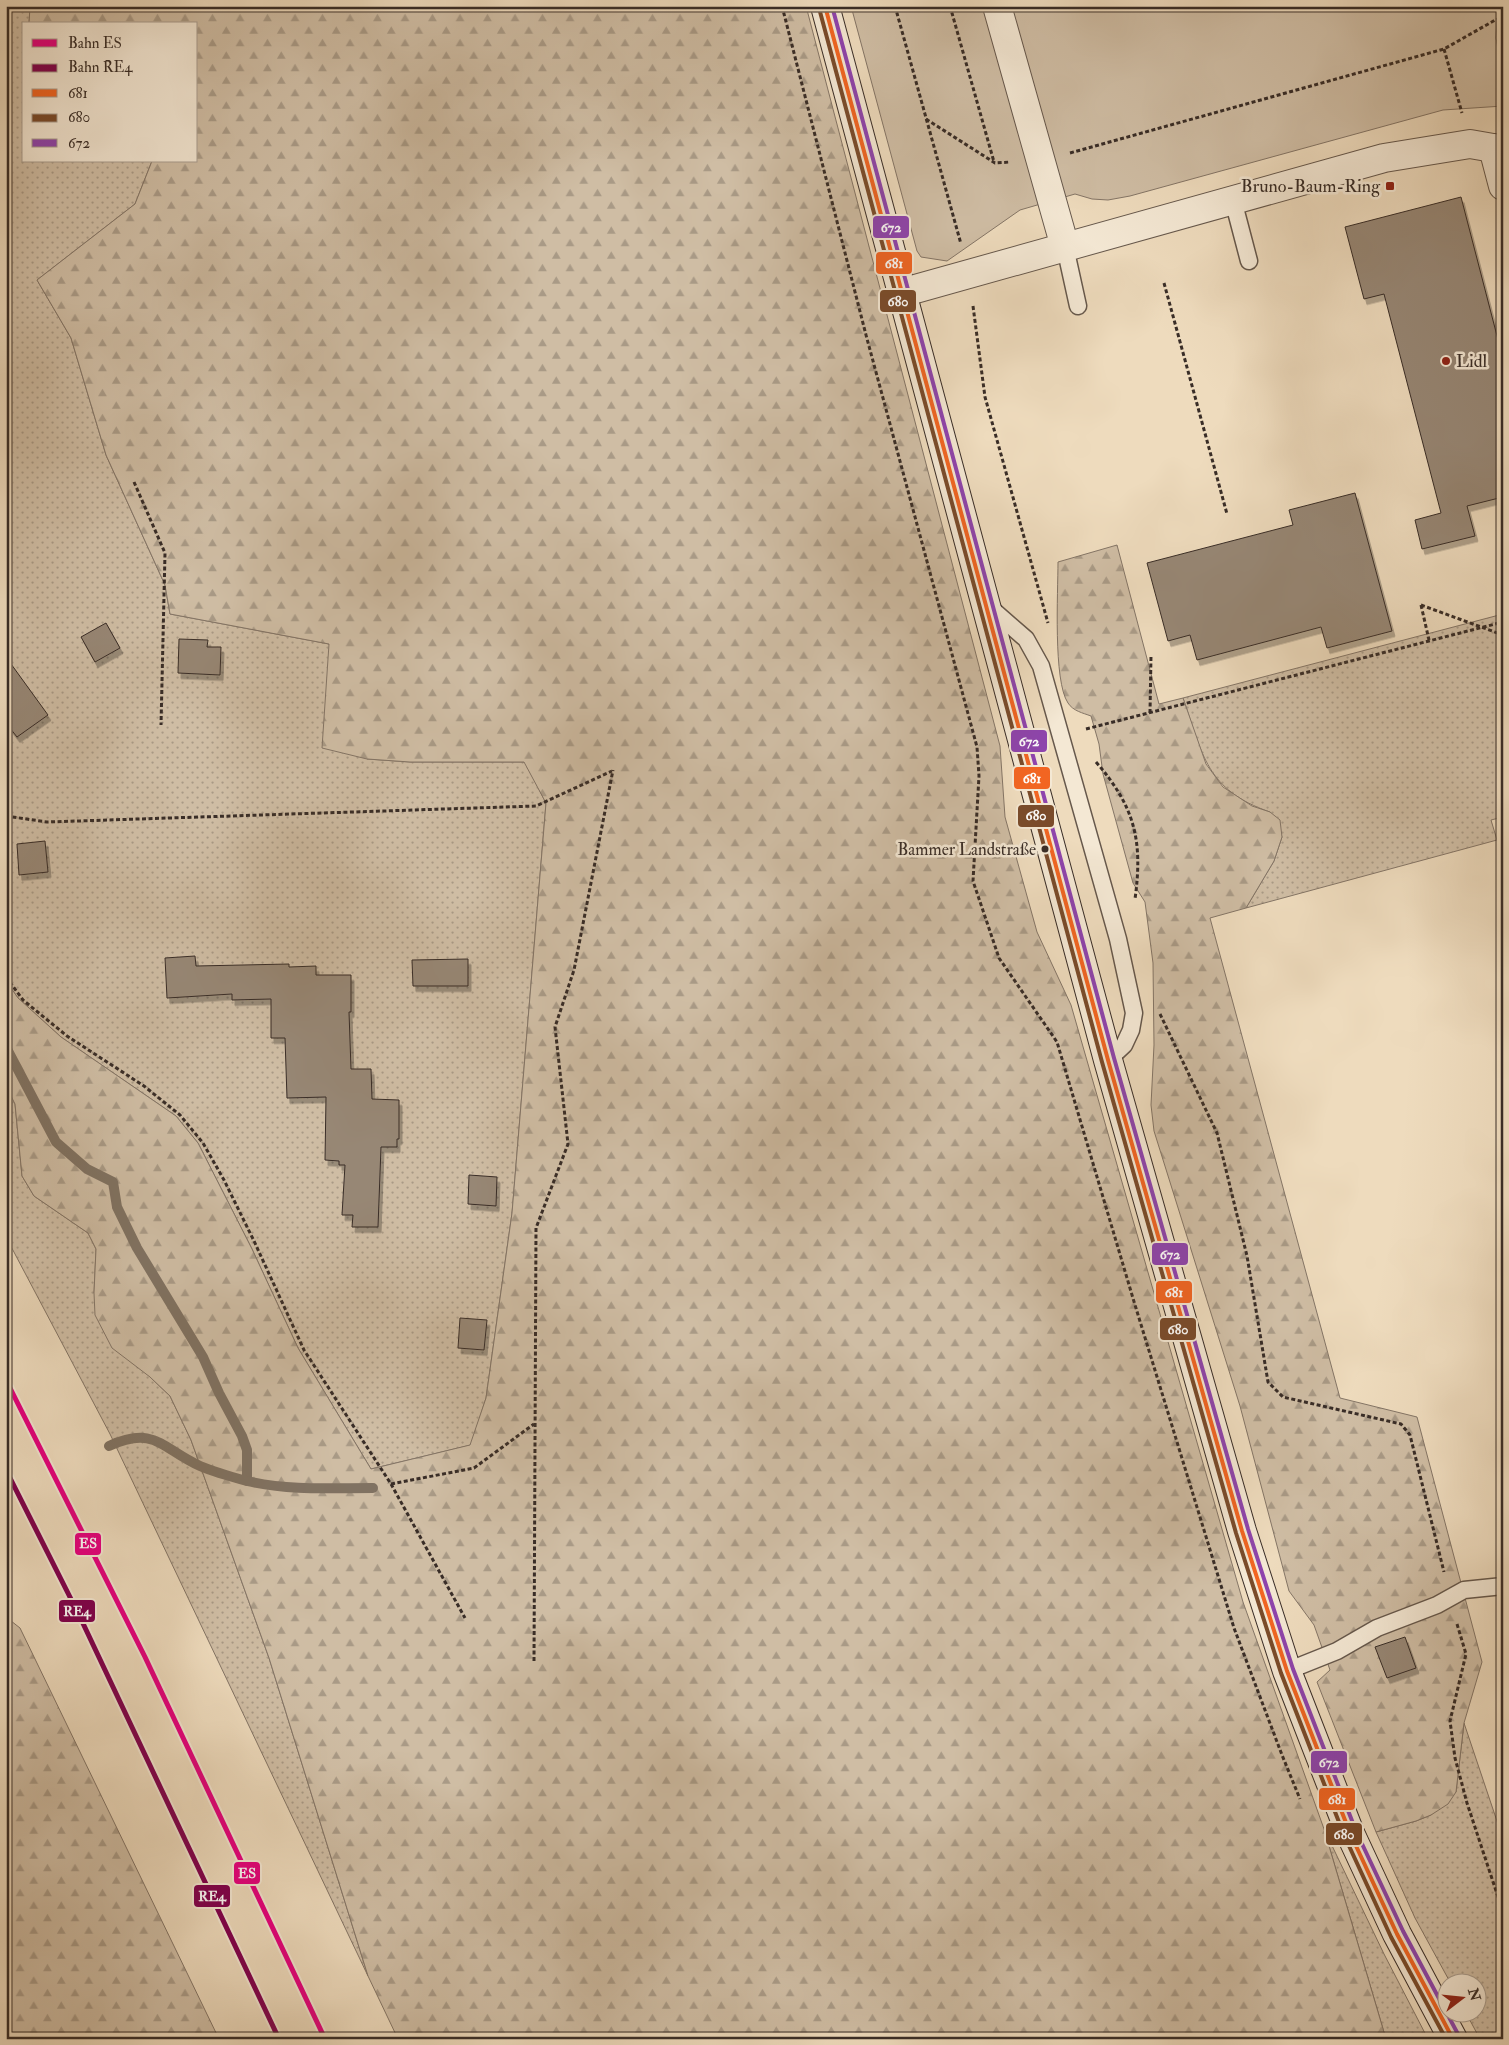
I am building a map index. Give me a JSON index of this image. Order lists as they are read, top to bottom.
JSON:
{
  "places": {
    "transit": ["Bruno-Baum-Ring"],
    "other": ["Lidl", "Bammer Landstraße"]
  },
  "lines": [
    "transit line 681",
    "transit line 672",
    "transit line 680",
    "rail line ES",
    "rail line RE4"
  ],
  "legend": [
    "Bahn ES",
    "Bahn RE4",
    "681",
    "680",
    "672"
  ],
  "north": "right"
}
